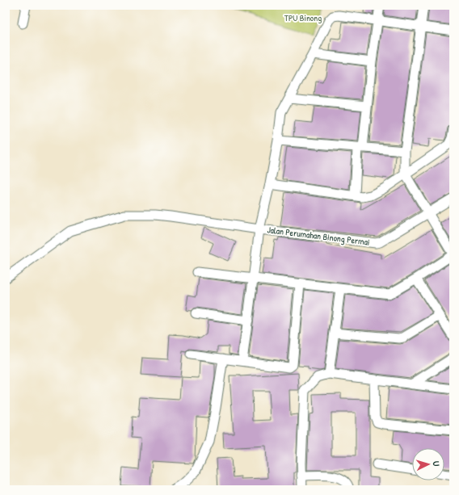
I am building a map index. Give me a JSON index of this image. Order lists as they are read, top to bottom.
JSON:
{
  "streets": {
    "street": ["Jalan Perumahan Binong Permai"]
  },
  "parks": ["TPU Binong"],
  "north": "right"
}
